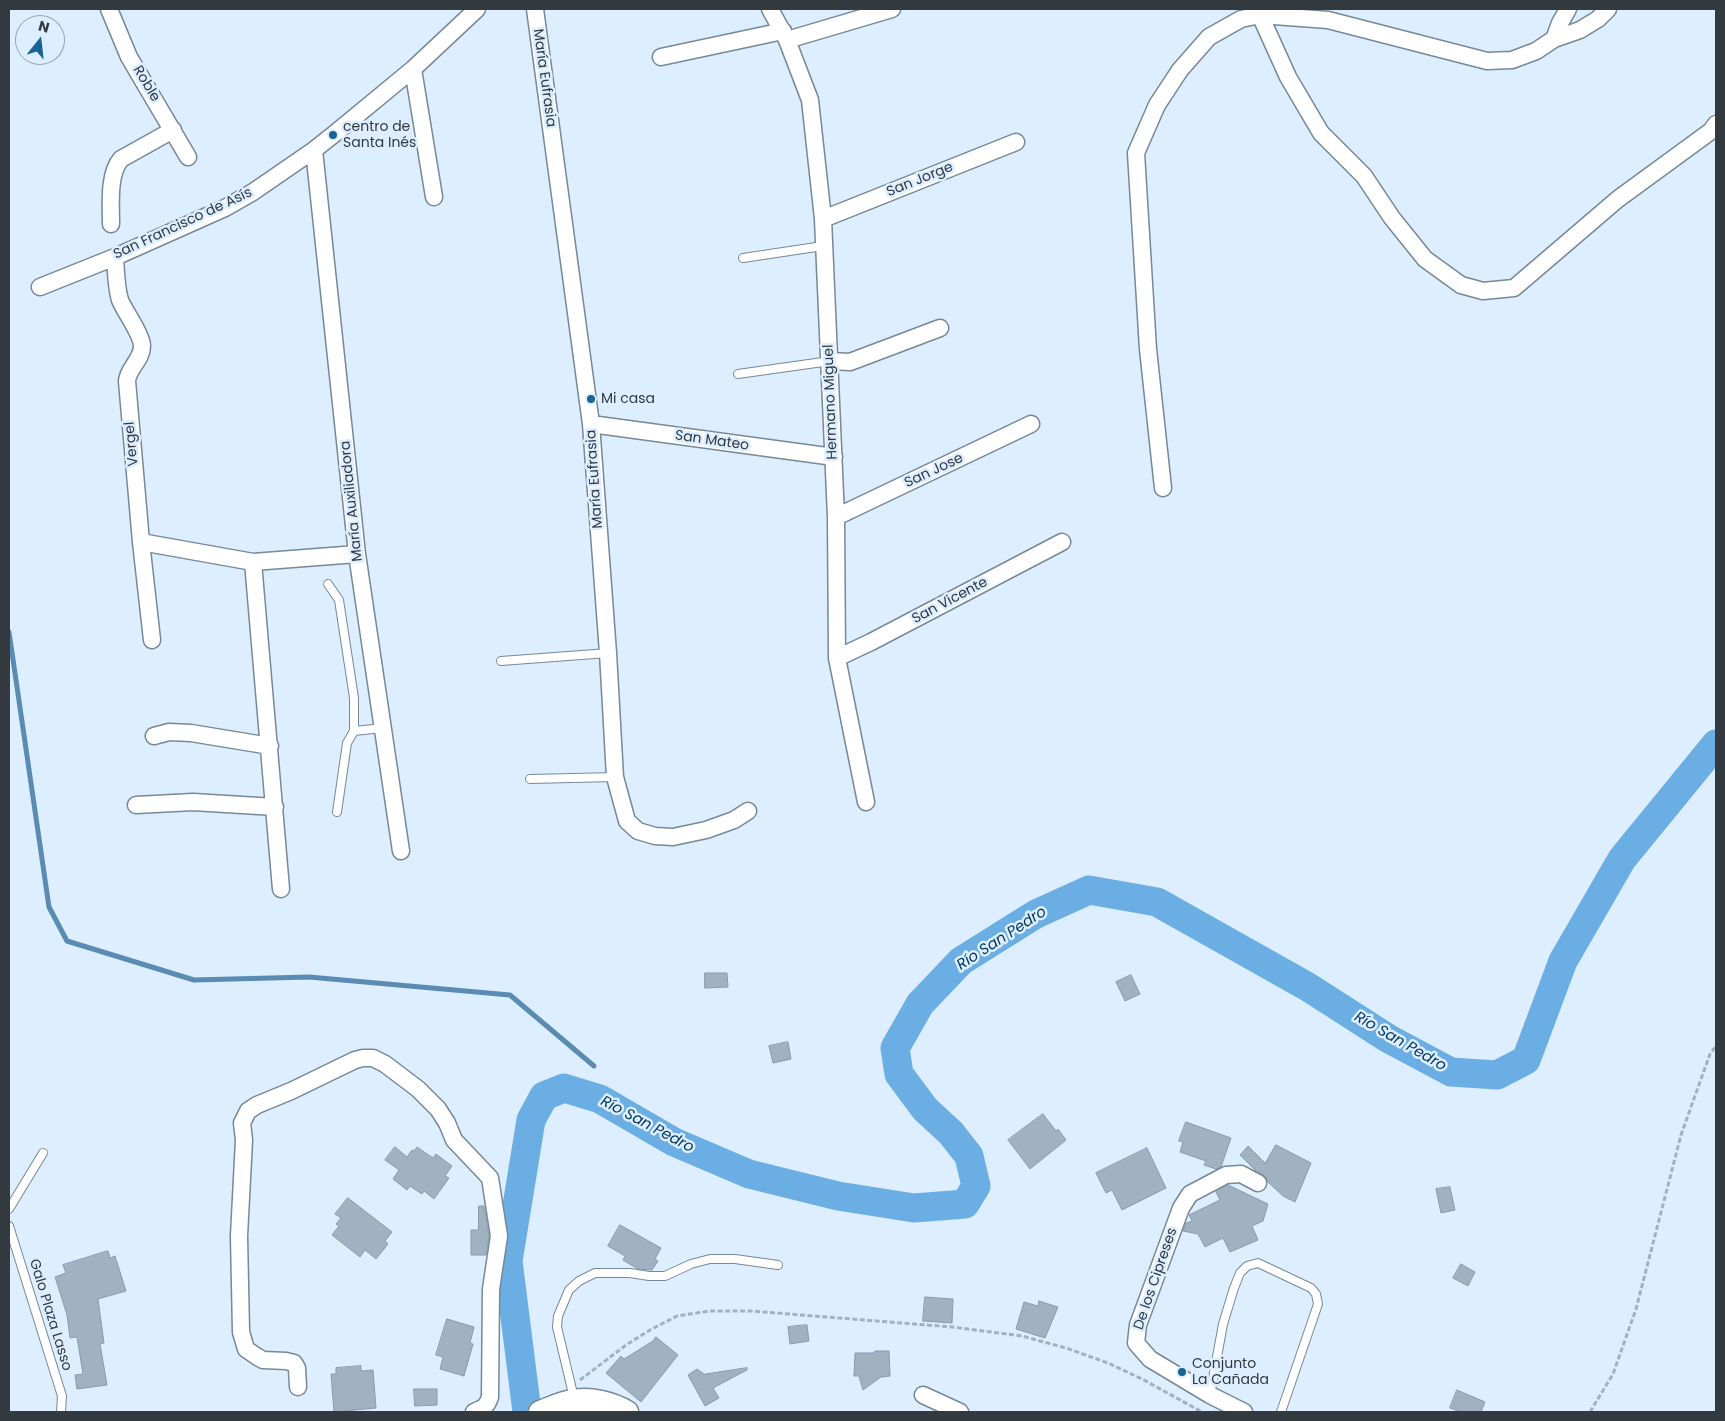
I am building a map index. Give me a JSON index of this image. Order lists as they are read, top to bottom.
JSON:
{
  "streets": {
    "street": [
      "María Eufrasia",
      "Roble",
      "San Jorge",
      "San Francisco de Asís",
      "Hermano Miguel",
      "San Mateo",
      "Vergel",
      "San Jose",
      "María Auxiliadora",
      "San Vicente",
      "De los Cipreses"
    ],
    "lane": ["Galo Plaza Lasso"]
  },
  "crossings": [
    ["María Eufrasia", "San Mateo"],
    ["San Jorge", "Hermano Miguel"],
    ["San Francisco de Asís", "Vergel"],
    ["San Francisco de Asís", "María Auxiliadora"],
    ["Hermano Miguel", "San Mateo"],
    ["Hermano Miguel", "San Jose"],
    ["Hermano Miguel", "San Vicente"]
  ],
  "water": ["Río San Pedro"],
  "places": ["centro de Santa Inés", "Mi casa", "Conjunto La Cañada"],
  "north": "top"
}
